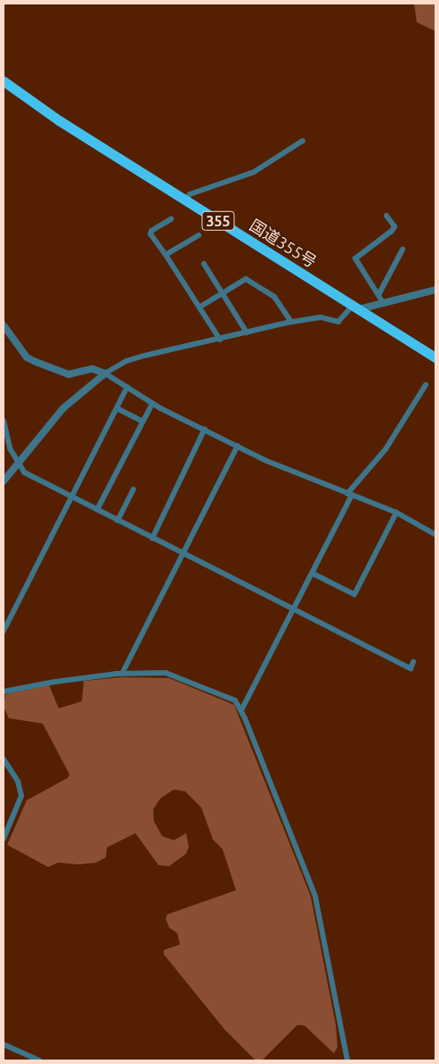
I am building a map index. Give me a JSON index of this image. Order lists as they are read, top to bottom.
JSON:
{
  "streets": {
    "highway": ["355", "国道355号"]
  }
}
